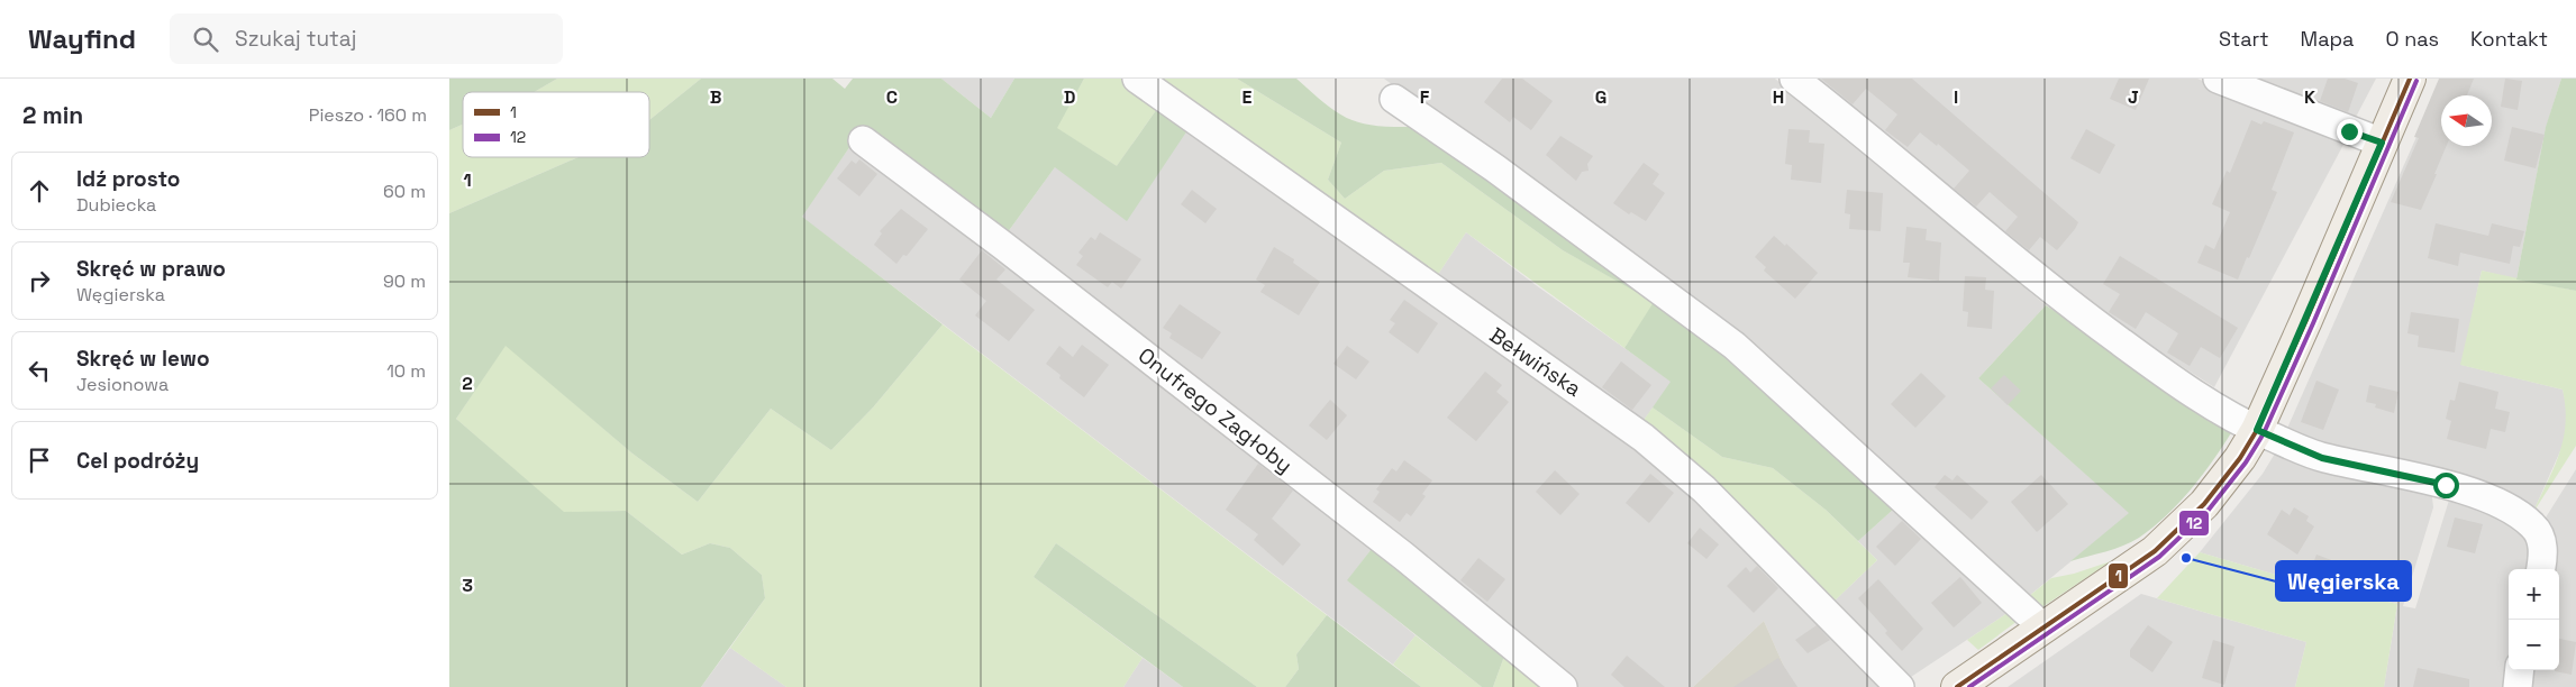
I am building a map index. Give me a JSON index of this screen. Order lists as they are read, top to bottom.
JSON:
{
  "streets": {
    "street": ["Bełwińska", "Onufrego Zagłoby"]
  },
  "places": ["Węgierska"],
  "lines": ["transit line 1", "transit line 12"],
  "legend": ["1", "12"],
  "north": "left",
  "page": {
    "header": "Wayfind",
    "search": "Szukaj tutaj",
    "nav": [
      "Start",
      "Mapa",
      "O nas",
      "Kontakt"
    ],
    "heading": ["2 min", "Pieszo · 160 m"],
    "list": [
      ["Idź prosto", "Dubiecka", "60 m"],
      ["Skręć w prawo", "Węgierska", "90 m"],
      ["Skręć w lewo", "Jesionowa", "10 m"],
      "Cel podróży"
    ],
    "map_buttons": ["+", "−"]
  },
  "grid": {
    "columns": [
      "B",
      "C",
      "D",
      "E",
      "F",
      "G",
      "H",
      "I",
      "J",
      "K"
    ],
    "rows": ["1", "2", "3"]
  }
}
